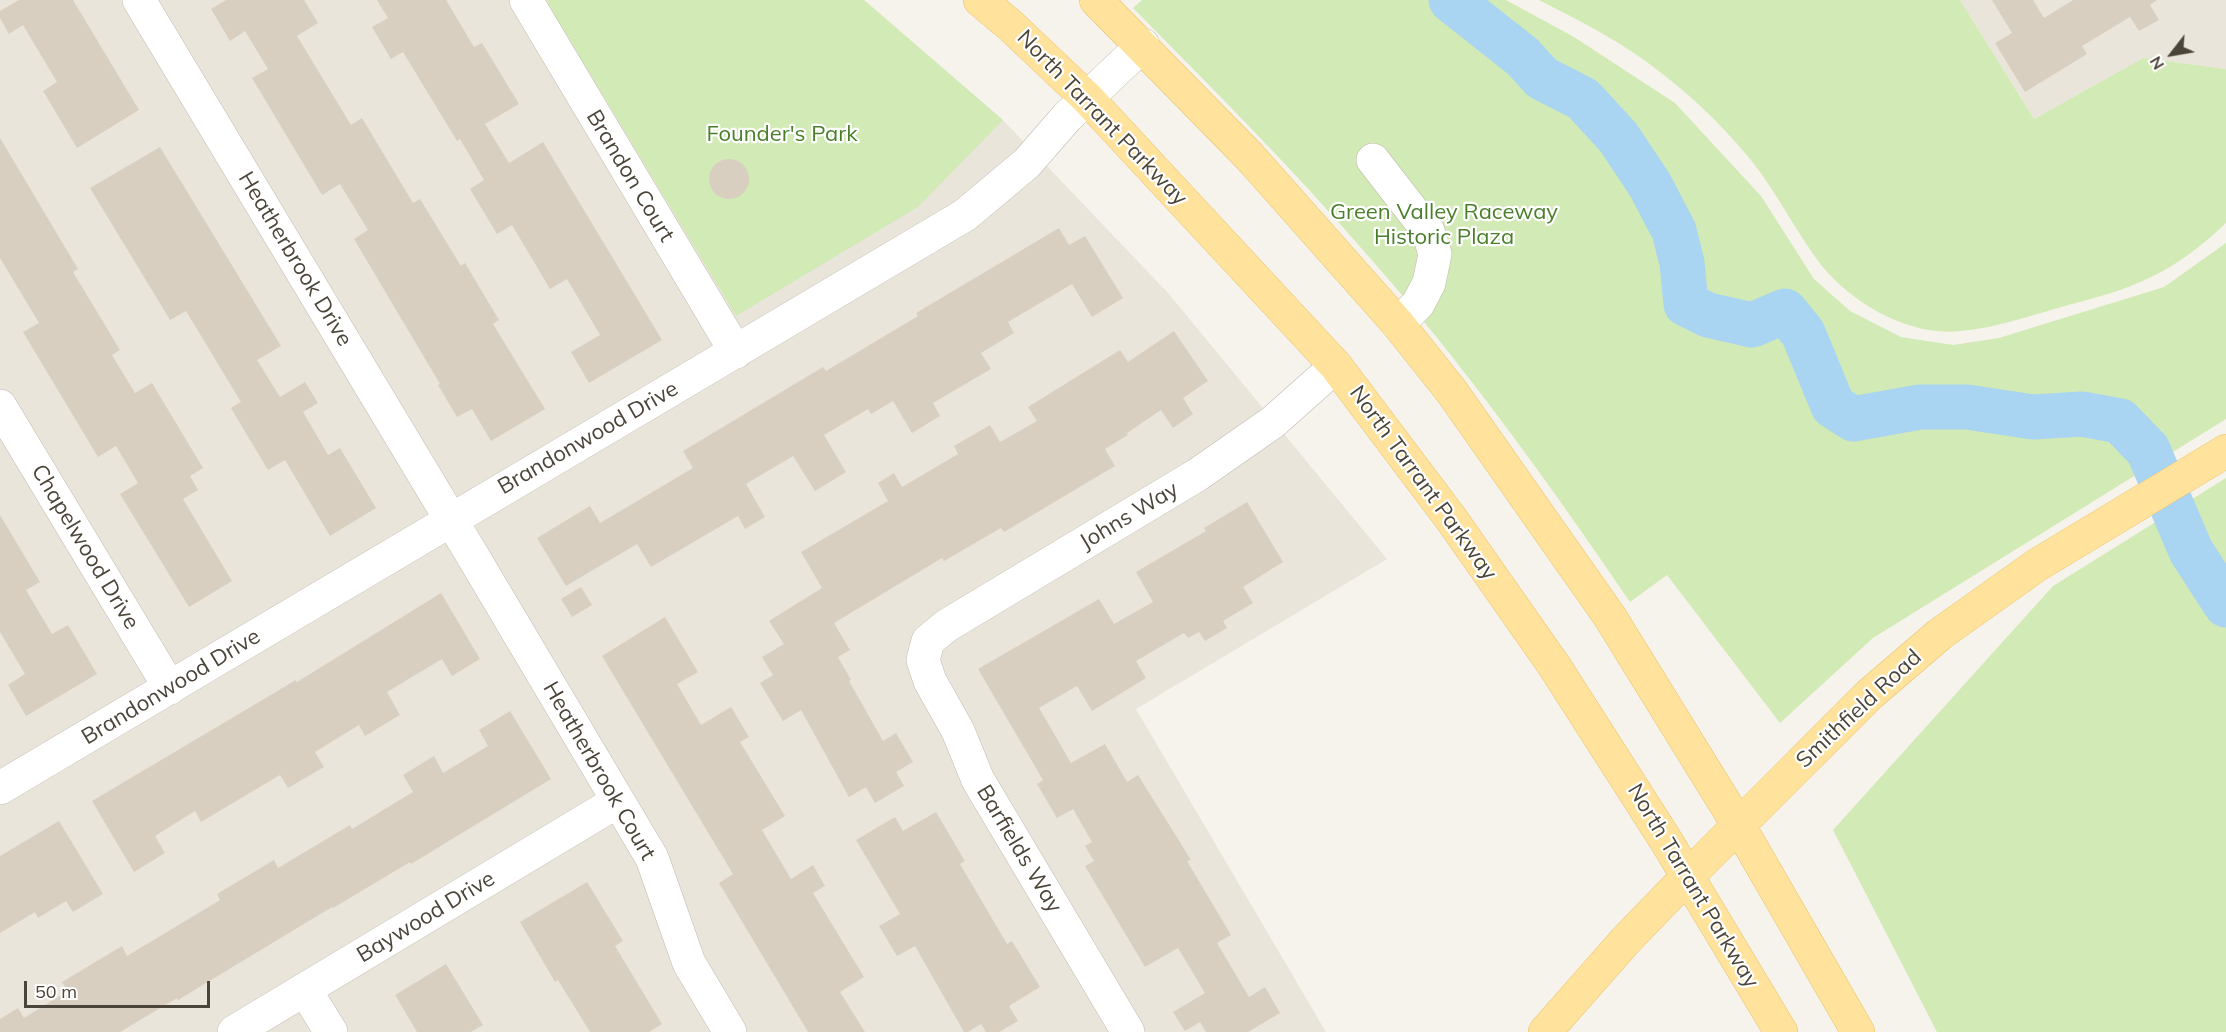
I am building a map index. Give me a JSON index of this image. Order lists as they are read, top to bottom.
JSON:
{
  "streets": {
    "main road": ["North Tarrant Parkway", "Smithfield Road"],
    "street": [
      "Brandon Court",
      "Heatherbrook Drive",
      "Brandonwood Drive",
      "Johns Way",
      "Chapelwood Drive",
      "Heatherbrook Court",
      "Barfields Way",
      "Baywood Drive"
    ]
  },
  "crossings": [
    ["North Tarrant Parkway", "Brandonwood Drive"],
    ["North Tarrant Parkway", "Johns Way"],
    ["North Tarrant Parkway", "Smithfield Road"],
    ["Brandon Court", "Brandonwood Drive"],
    ["Heatherbrook Drive", "Brandonwood Drive"],
    ["Heatherbrook Drive", "Heatherbrook Court"],
    ["Brandonwood Drive", "Chapelwood Drive"],
    ["Brandonwood Drive", "Heatherbrook Court"],
    ["Johns Way", "Barfields Way"],
    ["Heatherbrook Court", "Baywood Drive"]
  ],
  "parks": ["Founder's Park", "Green Valley Raceway Historic Plaza"],
  "scale_bar": "50 m",
  "north": "bottom left"
}
